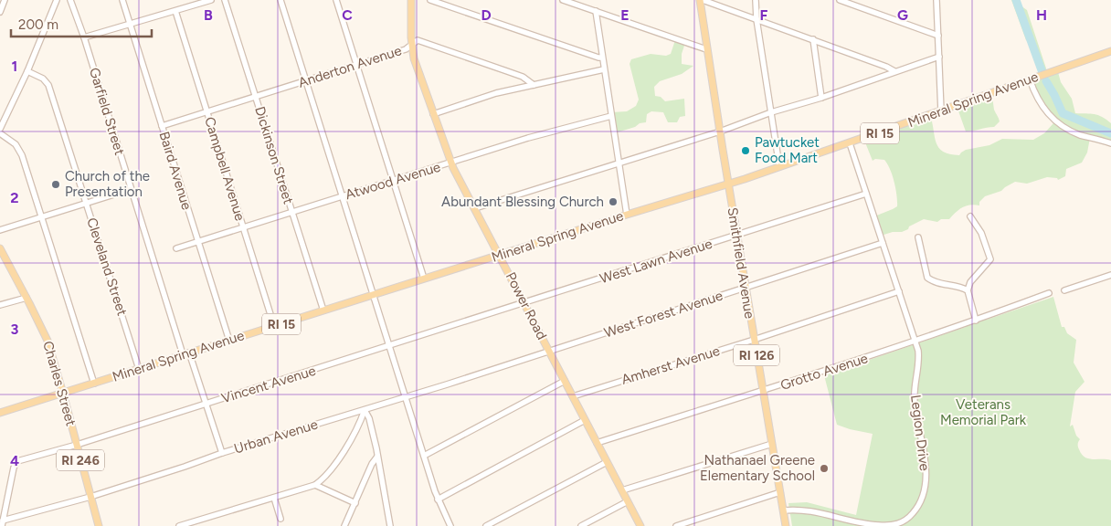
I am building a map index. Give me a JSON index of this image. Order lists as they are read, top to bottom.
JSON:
{
  "streets": {
    "main road": [
      "Mineral Spring Avenue",
      "RI 15",
      "Smithfield Avenue",
      "Power Road",
      "RI 126",
      "Charles Street",
      "RI 246"
    ],
    "street": [
      "Anderton Avenue",
      "Garfield Street",
      "Dickinson Street",
      "Campbell Avenue",
      "Baird Avenue",
      "Atwood Avenue",
      "West Lawn Avenue",
      "Cleveland Street",
      "West Forest Avenue",
      "Amherst Avenue",
      "Grotto Avenue",
      "Vincent Avenue",
      "Legion Drive",
      "Urban Avenue"
    ]
  },
  "crossings": [
    ["Anderton Avenue", "Dickinson Street"],
    ["Anderton Avenue", "Campbell Avenue"],
    ["Anderton Avenue", "Baird Avenue"],
    ["Anderton Avenue", "Power Road"],
    ["Mineral Spring Avenue", "Garfield Street"],
    ["Mineral Spring Avenue", "Dickinson Street"],
    ["Mineral Spring Avenue", "Campbell Avenue"],
    ["Mineral Spring Avenue", "Baird Avenue"],
    ["Mineral Spring Avenue", "Smithfield Avenue"],
    ["Mineral Spring Avenue", "Cleveland Street"],
    ["Mineral Spring Avenue", "Power Road"],
    ["Mineral Spring Avenue", "Charles Street"],
    ["Mineral Spring Avenue", "Legion Drive"],
    ["Garfield Street", "Vincent Avenue"],
    ["Garfield Street", "Urban Avenue"],
    ["Dickinson Street", "Atwood Avenue"],
    ["Campbell Avenue", "Atwood Avenue"],
    ["Baird Avenue", "Atwood Avenue"],
    ["Atwood Avenue", "Power Road"],
    ["West Lawn Avenue", "Smithfield Avenue"],
    ["West Lawn Avenue", "Power Road"],
    ["West Lawn Avenue", "Vincent Avenue"],
    ["West Lawn Avenue", "Legion Drive"],
    ["Smithfield Avenue", "West Forest Avenue"],
    ["Smithfield Avenue", "Amherst Avenue"],
    ["Smithfield Avenue", "Grotto Avenue"],
    ["Smithfield Avenue", "Legion Drive"],
    ["Power Road", "West Forest Avenue"],
    ["Power Road", "Amherst Avenue"],
    ["Power Road", "Grotto Avenue"],
    ["Power Road", "Vincent Avenue"],
    ["Power Road", "Urban Avenue"],
    ["West Forest Avenue", "Legion Drive"],
    ["West Forest Avenue", "Urban Avenue"],
    ["Amherst Avenue", "Legion Drive"],
    ["Grotto Avenue", "Legion Drive"],
    ["Charles Street", "Vincent Avenue"],
    ["Charles Street", "Urban Avenue"],
    ["Vincent Avenue", "Urban Avenue"]
  ],
  "parks": ["Veterans Memorial Park"],
  "places": [
    "Pawtucket Food Mart",
    "Church of the Presentation",
    "Abundant Blessing Church",
    "Nathanael Greene Elementary School"
  ],
  "scale_bar": "200 m",
  "grid": {
    "columns": [
      "B",
      "C",
      "D",
      "E",
      "F",
      "G",
      "H"
    ],
    "rows": [
      "1",
      "2",
      "3",
      "4"
    ]
  }
}
